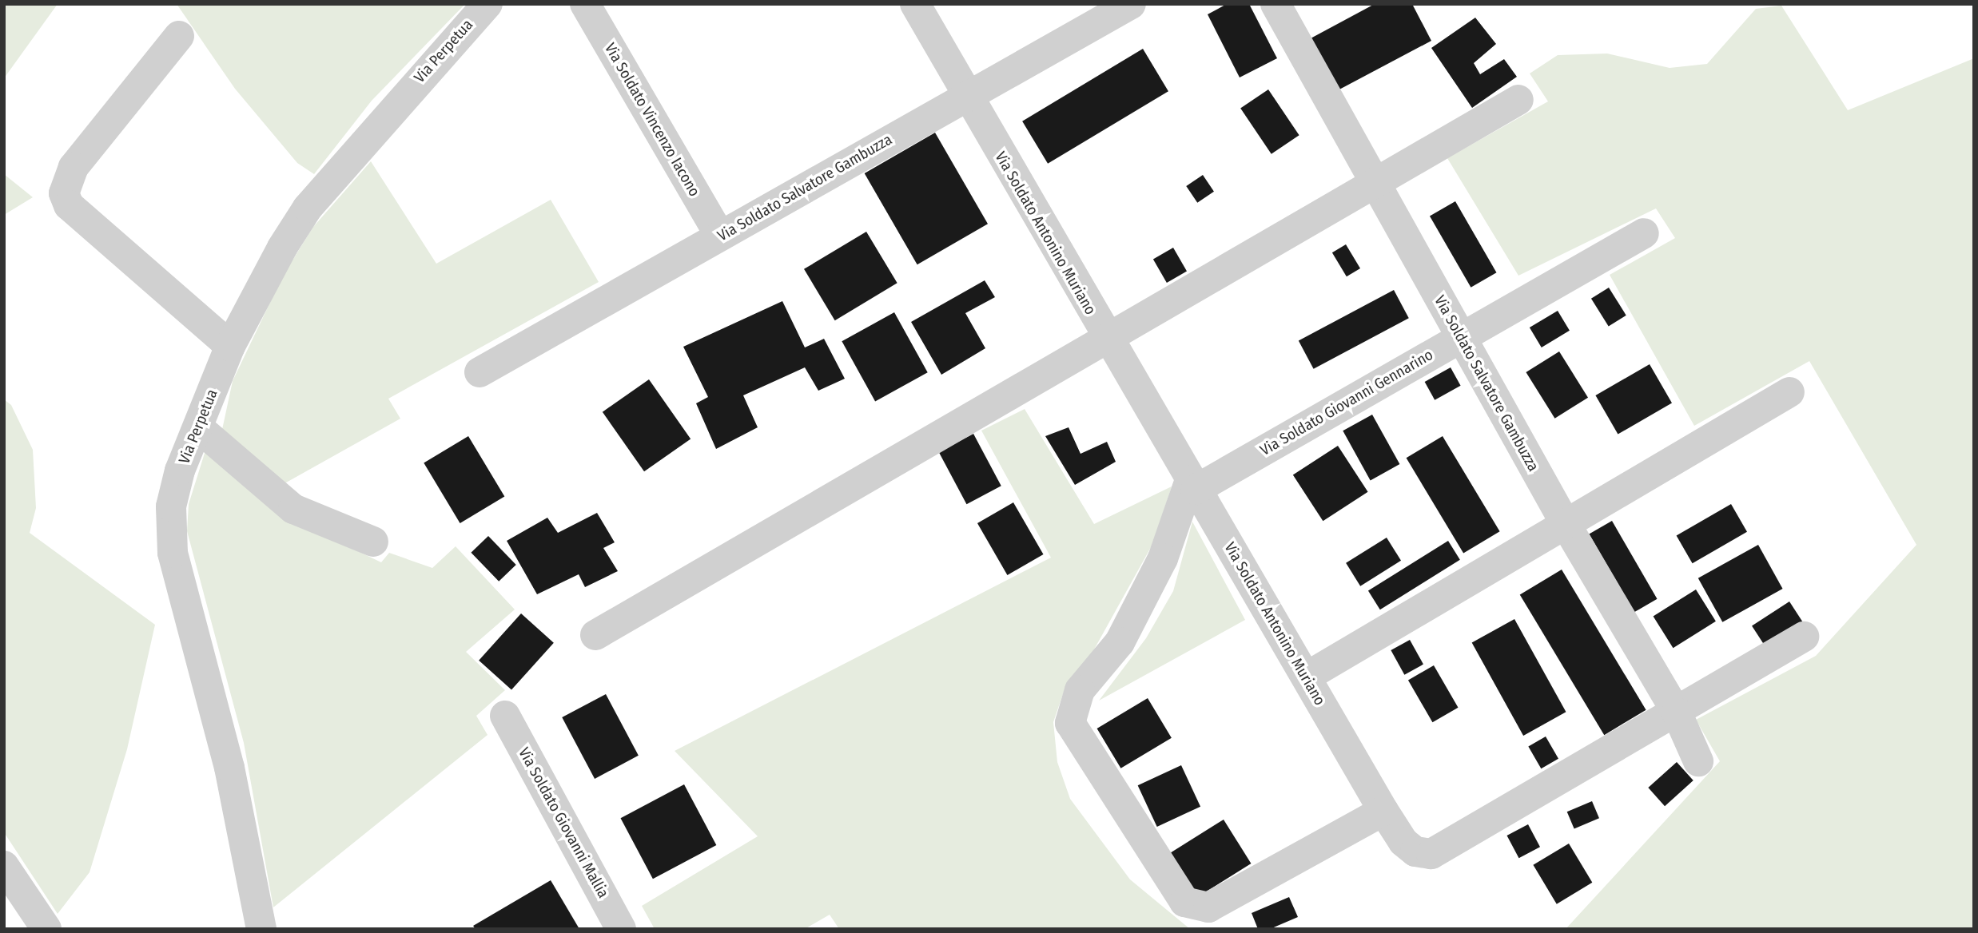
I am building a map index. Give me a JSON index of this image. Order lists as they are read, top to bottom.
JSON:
{
  "streets": {
    "street": [
      "Via Perpetua",
      "Via Soldato Vincenzo Iacono",
      "Via Soldato Salvatore Gambuzza",
      "Via Soldato Antonino Muriano",
      "Via Soldato Giovanni Gennarino",
      "Via Soldato Giovanni Mallia"
    ]
  },
  "crossings": [
    ["Via Soldato Vincenzo Iacono", "Via Soldato Salvatore Gambuzza"],
    ["Via Soldato Salvatore Gambuzza", "Via Soldato Antonino Muriano"],
    ["Via Soldato Salvatore Gambuzza", "Via Soldato Giovanni Gennarino"],
    ["Via Soldato Antonino Muriano", "Via Soldato Giovanni Gennarino"]
  ]
}
